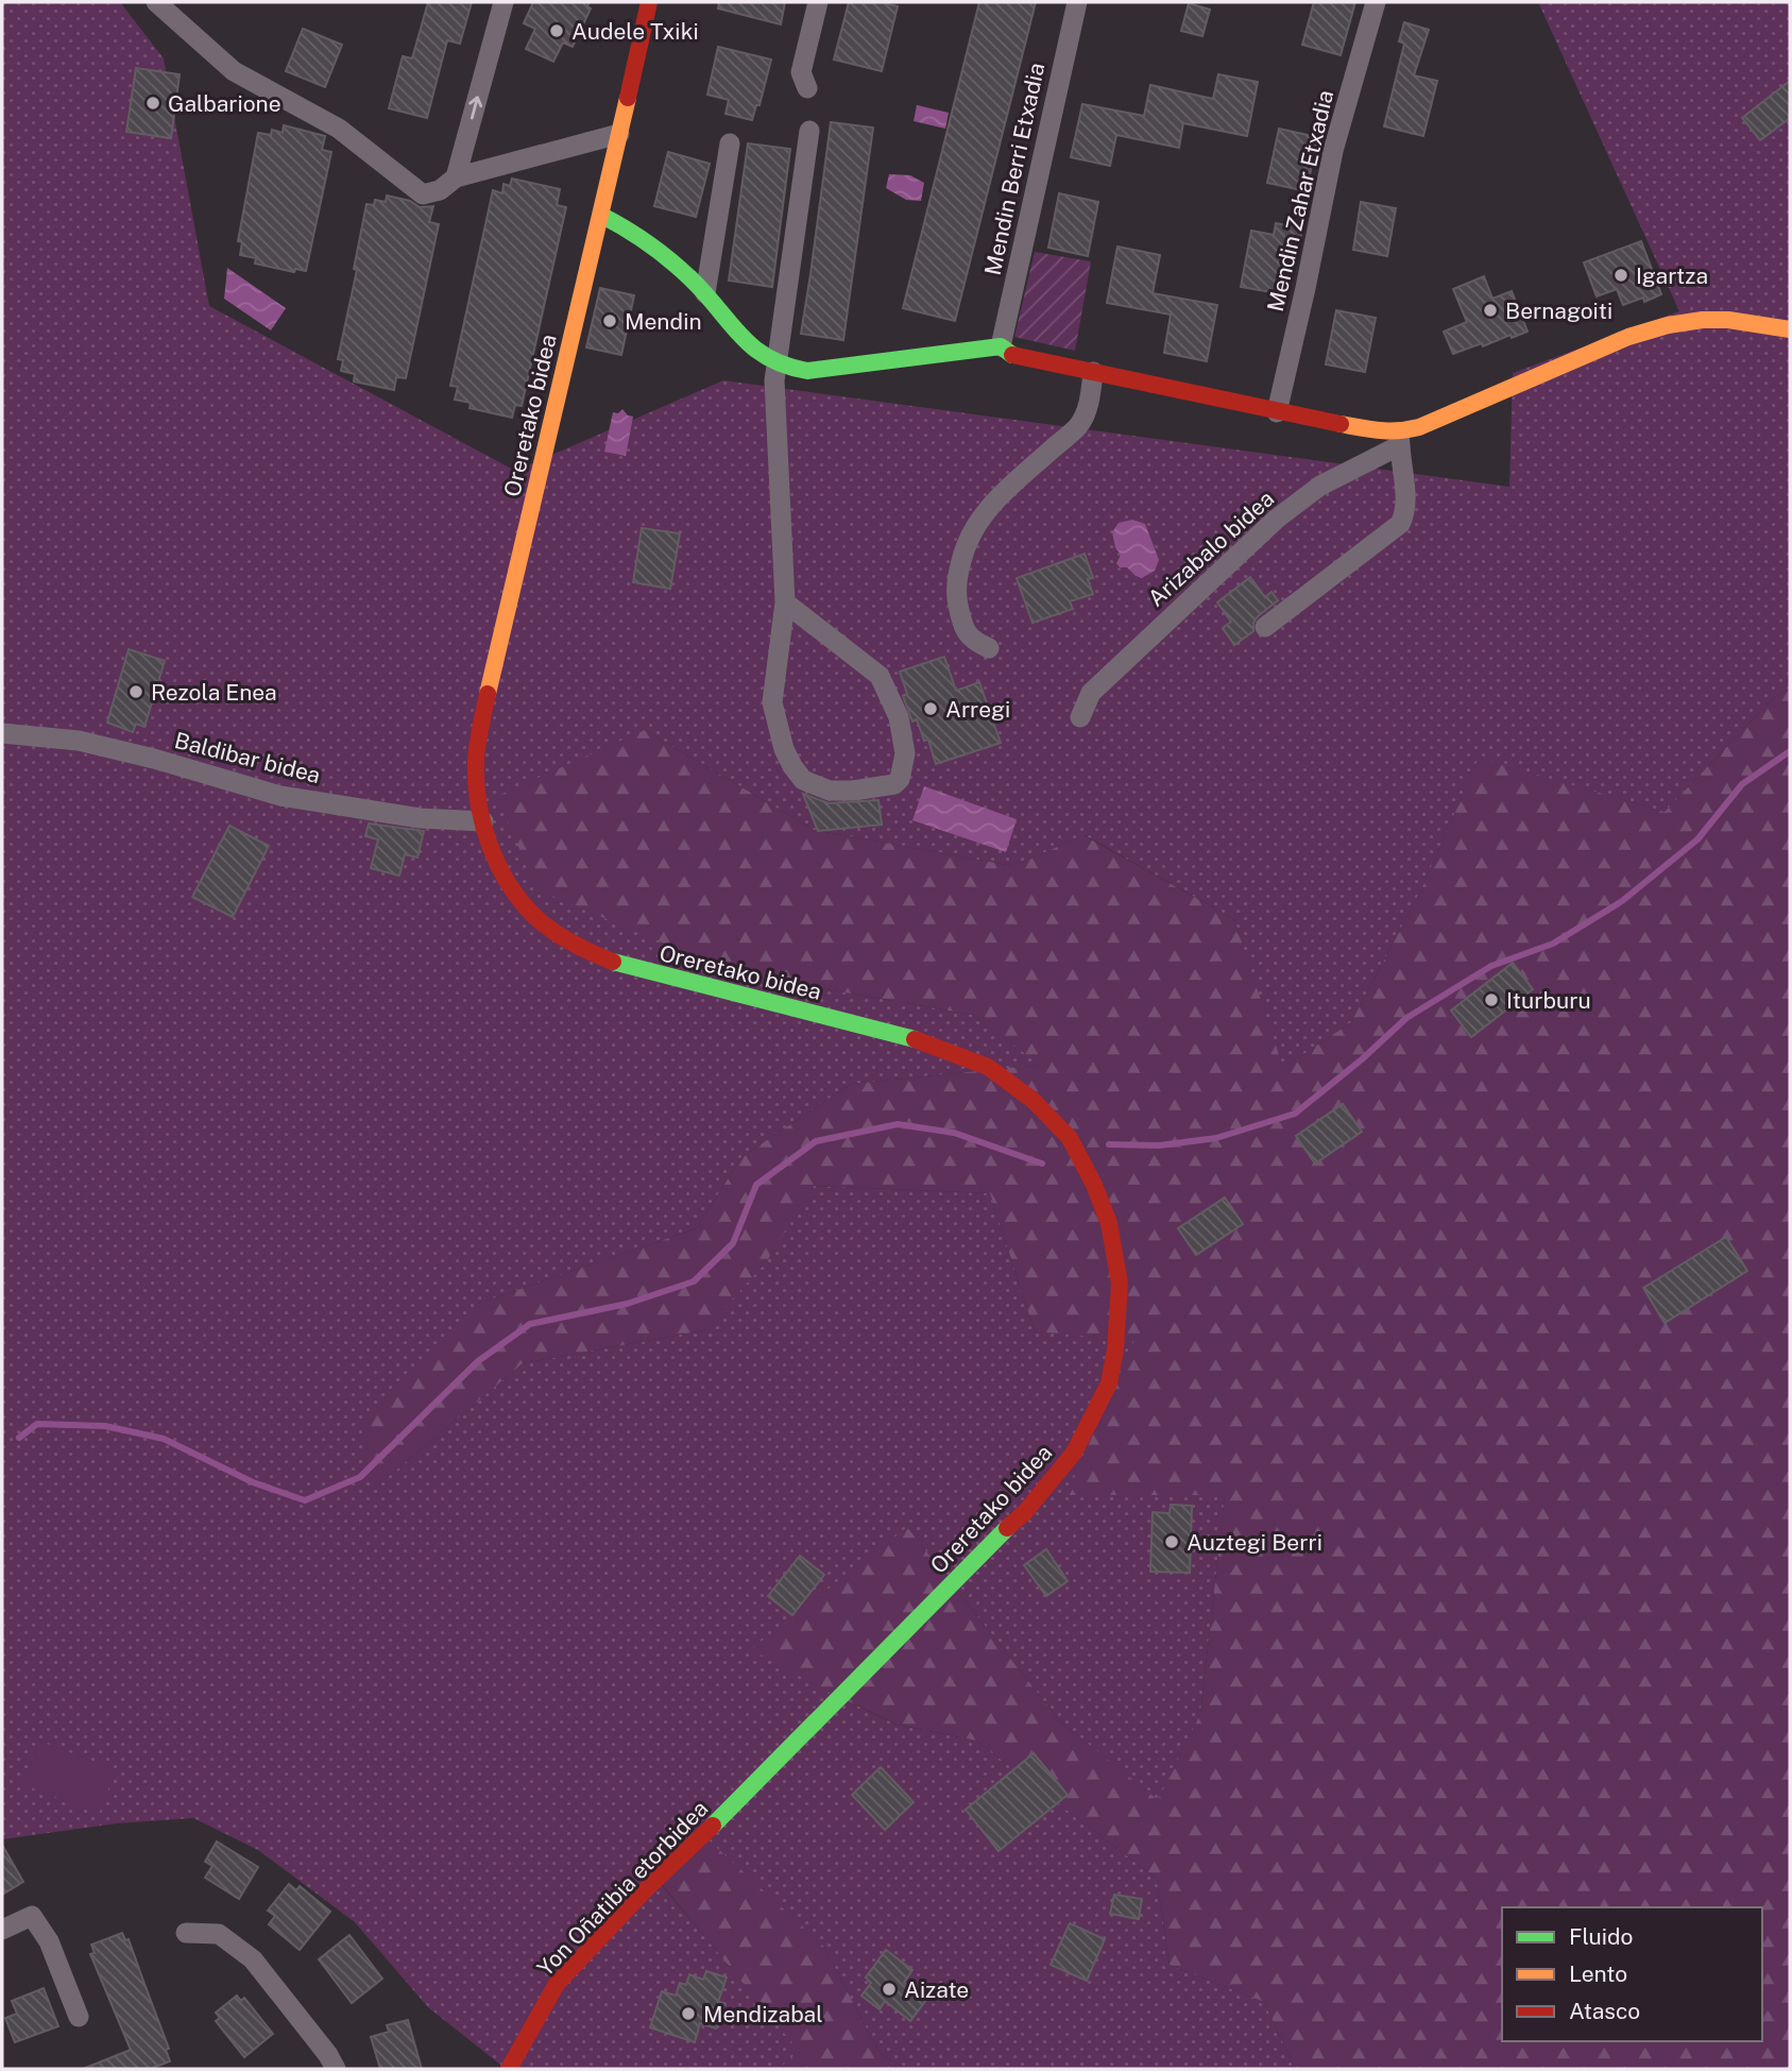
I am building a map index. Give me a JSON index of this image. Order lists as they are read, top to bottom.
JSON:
{
  "streets": {
    "main road": ["Oreretako bidea", "Arizabalo bidea", "Yon Oñatibia etorbidea"],
    "street": ["Mendin Berri Etxadia", "Mendin Zahar Etxadia", "Baldibar bidea"]
  },
  "crossings": [
    ["Mendin Berri Etxadia", "Arizabalo bidea"],
    ["Mendin Zahar Etxadia", "Arizabalo bidea"],
    ["Oreretako bidea", "Arizabalo bidea"],
    ["Oreretako bidea", "Baldibar bidea"],
    ["Oreretako bidea", "Yon Oñatibia etorbidea"]
  ],
  "places": [
    "Audele Txiki",
    "Galbarione",
    "Igartza",
    "Bernagoiti",
    "Mendin",
    "Rezola Enea",
    "Arregi",
    "Iturburu",
    "Auztegi Berri",
    "Aizate",
    "Mendizabal"
  ],
  "legend": ["Fluido", "Lento", "Atasco"]
}
